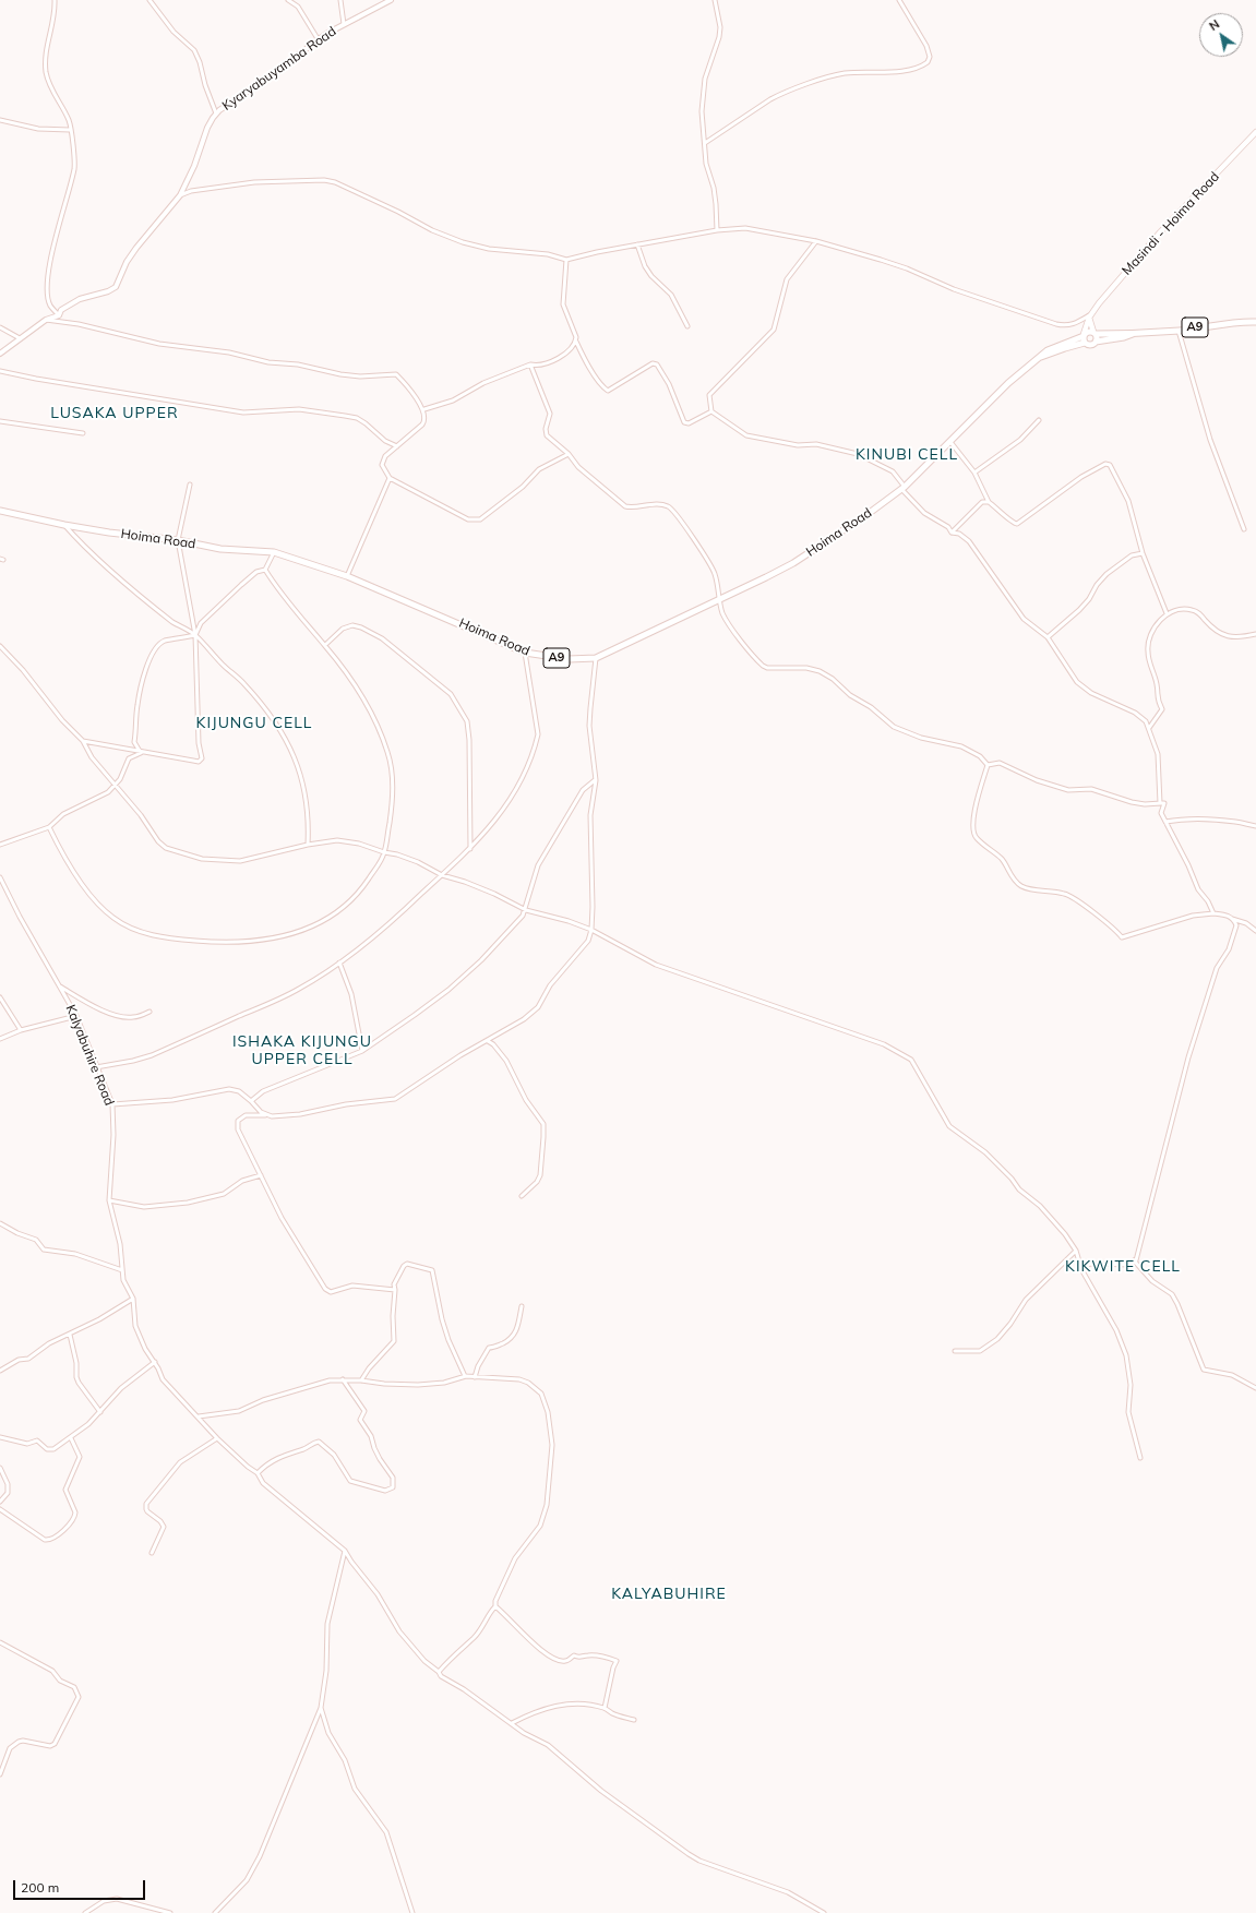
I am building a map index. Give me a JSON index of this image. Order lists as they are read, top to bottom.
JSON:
{
  "streets": {
    "main road": ["Masindi - Hoima Road", "A9", "Hoima Road"],
    "street": ["Kyaryabuyamba Road", "Kalyabuhire Road"]
  },
  "crossings": [
    ["Masindi - Hoima Road", "A9"],
    ["Masindi - Hoima Road", "Hoima Road"],
    ["A9", "Hoima Road"]
  ],
  "districts": [
    "LUSAKA UPPER",
    "KINUBI CELL",
    "KIJUNGU CELL",
    "ISHAKA KIJUNGU UPPER CELL",
    "KIKWITE CELL",
    "KALYABUHIRE"
  ],
  "scale_bar": "200 m",
  "north": "top left"
}
